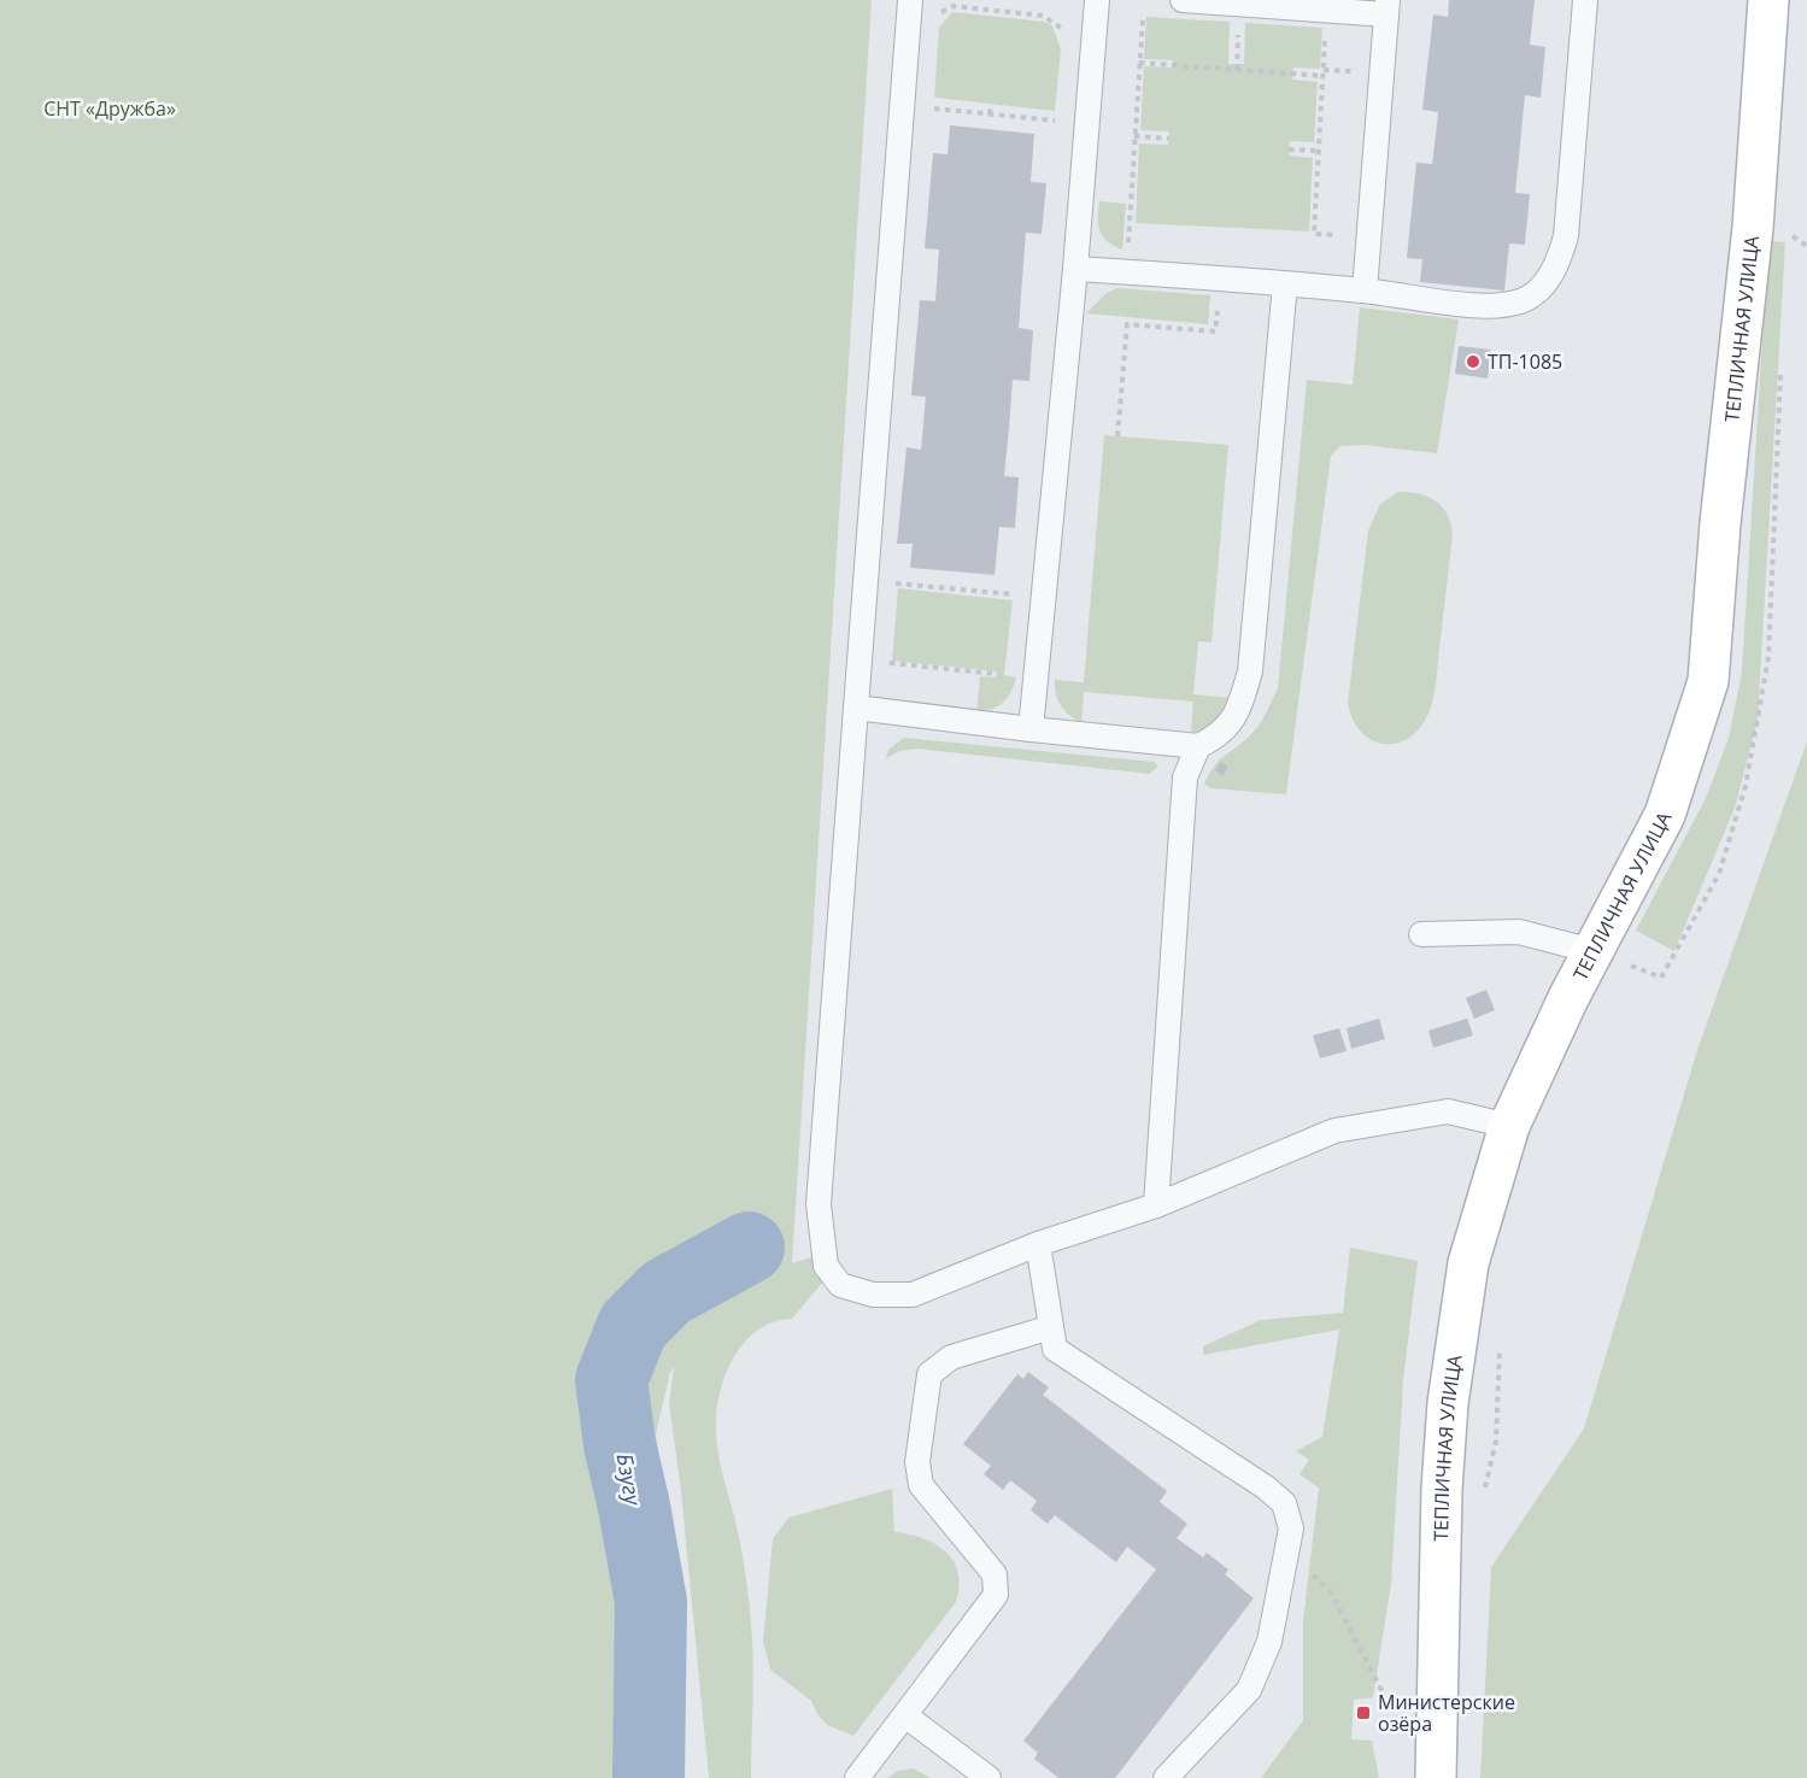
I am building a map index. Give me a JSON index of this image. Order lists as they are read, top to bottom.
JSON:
{
  "streets": {
    "street": ["ТЕПЛИЧНАЯ УЛИЦА"]
  },
  "water": ["Бзугу"],
  "parks": ["СНТ «Дружба»"],
  "places": {
    "other": ["ТП-1085"],
    "transit": ["Министерские озёра"]
  }
}
